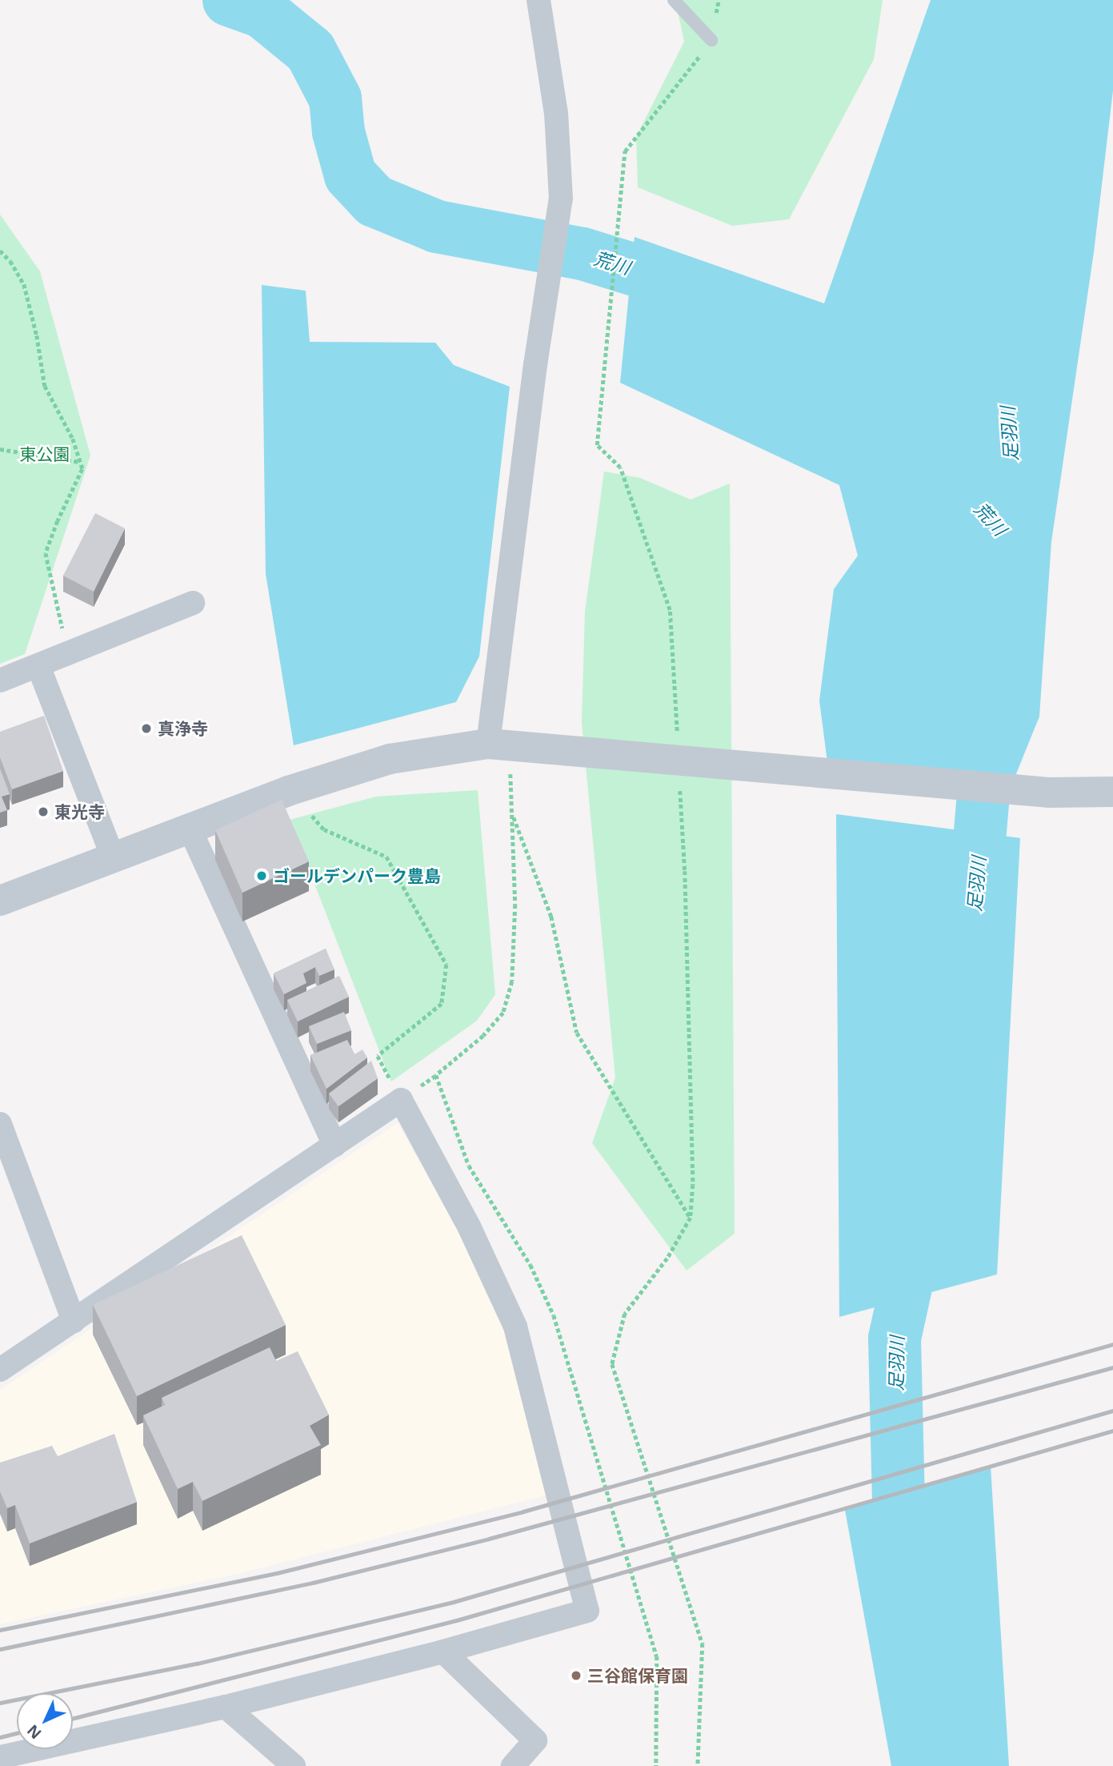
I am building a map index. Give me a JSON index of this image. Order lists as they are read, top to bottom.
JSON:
{
  "water": ["荒川", "足羽川"],
  "parks": ["東公園"],
  "places": [
    "真浄寺",
    "東光寺",
    "ゴールデンパーク豊島",
    "三谷館保育園"
  ],
  "north": "bottom left"
}
